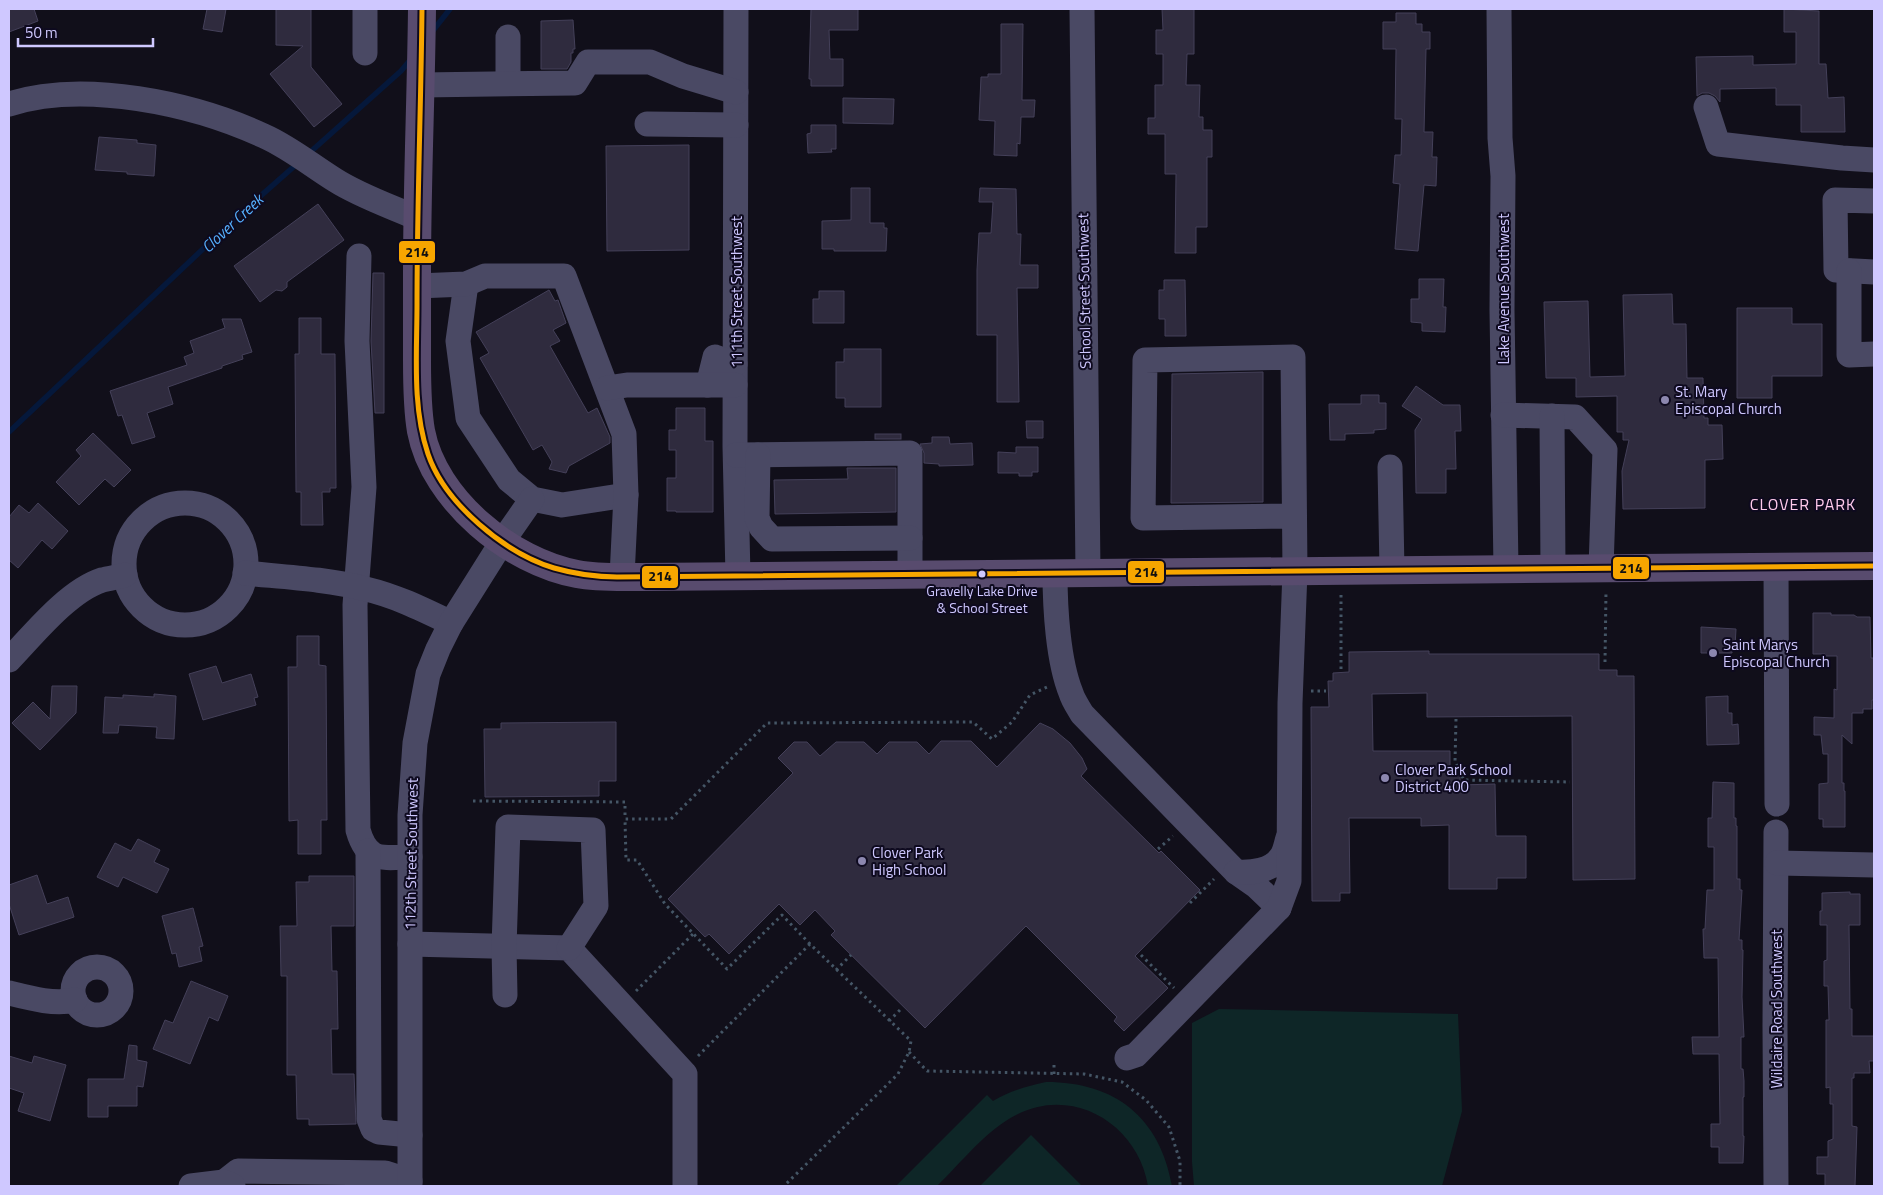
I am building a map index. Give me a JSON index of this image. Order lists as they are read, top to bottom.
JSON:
{
  "streets": {
    "street": [
      "Lake Avenue Southwest",
      "School Street Southwest",
      "111th Street Southwest",
      "112th Street Southwest",
      "Wildaire Road Southwest"
    ]
  },
  "districts": ["CLOVER PARK"],
  "water": ["Clover Creek"],
  "places": [
    "St. Mary Episcopal Church",
    "Gravelly Lake Drive & School Street",
    "Saint Marys Episcopal Church",
    "Clover Park School District 400",
    "Clover Park High School"
  ],
  "lines": ["transit line 214"],
  "scale_bar": "50 m"
}
